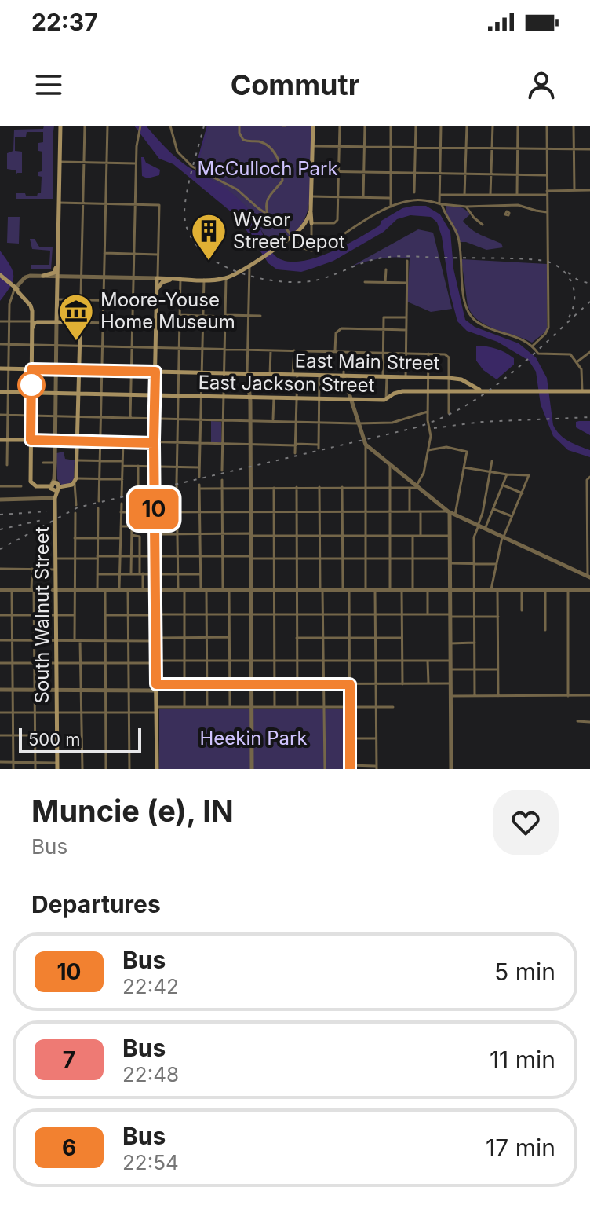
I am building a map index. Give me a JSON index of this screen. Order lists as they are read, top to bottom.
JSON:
{
  "streets": {
    "main road": ["East Main Street", "East Jackson Street", "South Walnut Street"]
  },
  "crossings": [
    ["East Main Street", "East Jackson Street"],
    ["East Main Street", "South Walnut Street"],
    ["East Jackson Street", "South Walnut Street"]
  ],
  "parks": ["McCulloch Park", "Heekin Park"],
  "places": {
    "building": ["Wysor Street Depot"],
    "museum": ["Moore-Youse Home Museum"]
  },
  "lines": ["bus line 10"],
  "scale_bar": "500 m",
  "page": {
    "status": "22:37",
    "header": "Commutr",
    "on_map": "10",
    "scale": "500 m",
    "heading": [
      ["Muncie (e), IN", "Bus"],
      "Departures"
    ],
    "list": [
      {
        "mark": "10",
        "name": "Bus",
        "note": "22:42",
        "value": "5 min"
      },
      {
        "mark": "7",
        "name": "Bus",
        "note": "22:48",
        "value": "11 min"
      },
      {
        "mark": "6",
        "name": "Bus",
        "note": "22:54",
        "value": "17 min"
      }
    ]
  }
}
